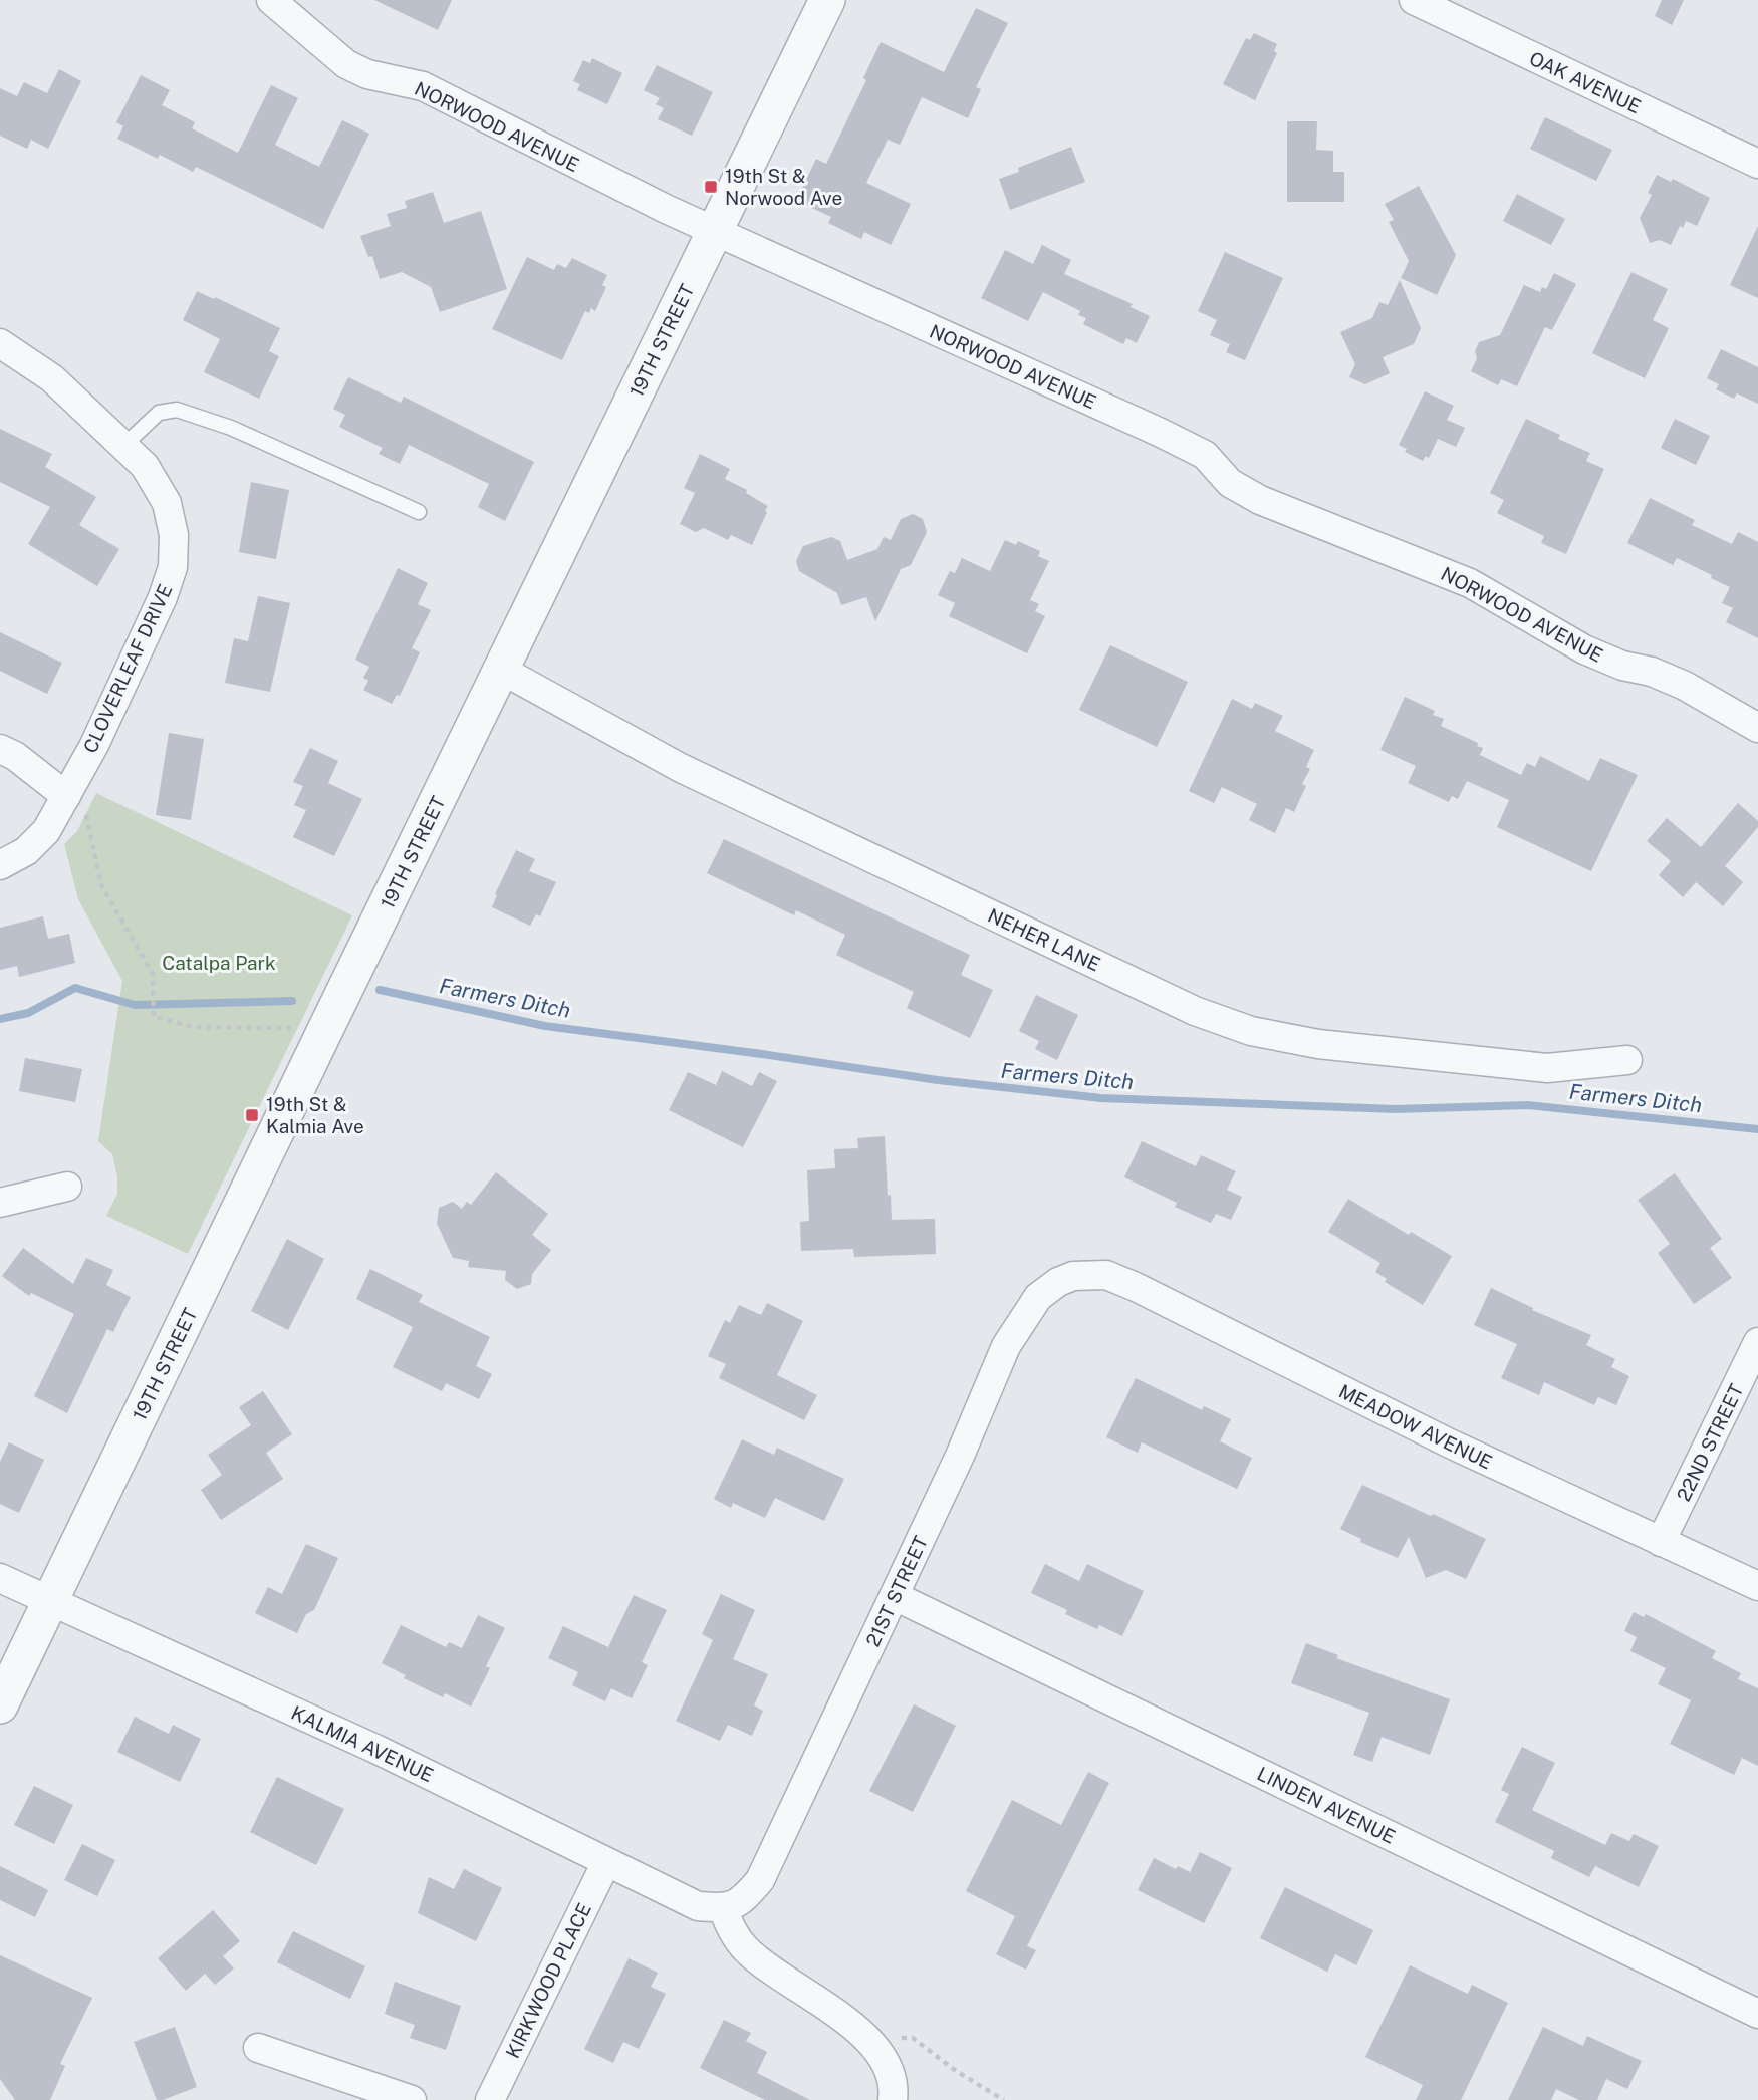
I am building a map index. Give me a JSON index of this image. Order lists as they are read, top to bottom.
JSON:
{
  "streets": {
    "street": [
      "OAK AVENUE",
      "NORWOOD AVENUE",
      "19TH STREET",
      "CLOVERLEAF DRIVE",
      "NEHER LANE",
      "MEADOW AVENUE",
      "22ND STREET",
      "21ST STREET",
      "KALMIA AVENUE",
      "LINDEN AVENUE",
      "KIRKWOOD PLACE"
    ]
  },
  "crossings": [
    ["NORWOOD AVENUE", "19TH STREET"],
    ["19TH STREET", "NEHER LANE"],
    ["19TH STREET", "KALMIA AVENUE"],
    ["MEADOW AVENUE", "22ND STREET"],
    ["MEADOW AVENUE", "21ST STREET"],
    ["21ST STREET", "KALMIA AVENUE"],
    ["21ST STREET", "LINDEN AVENUE"],
    ["KALMIA AVENUE", "KIRKWOOD PLACE"]
  ],
  "water": ["Farmers Ditch"],
  "parks": ["Catalpa Park"],
  "places": {
    "transit": ["19th St & Norwood Ave", "19th St & Kalmia Ave"]
  }
}
